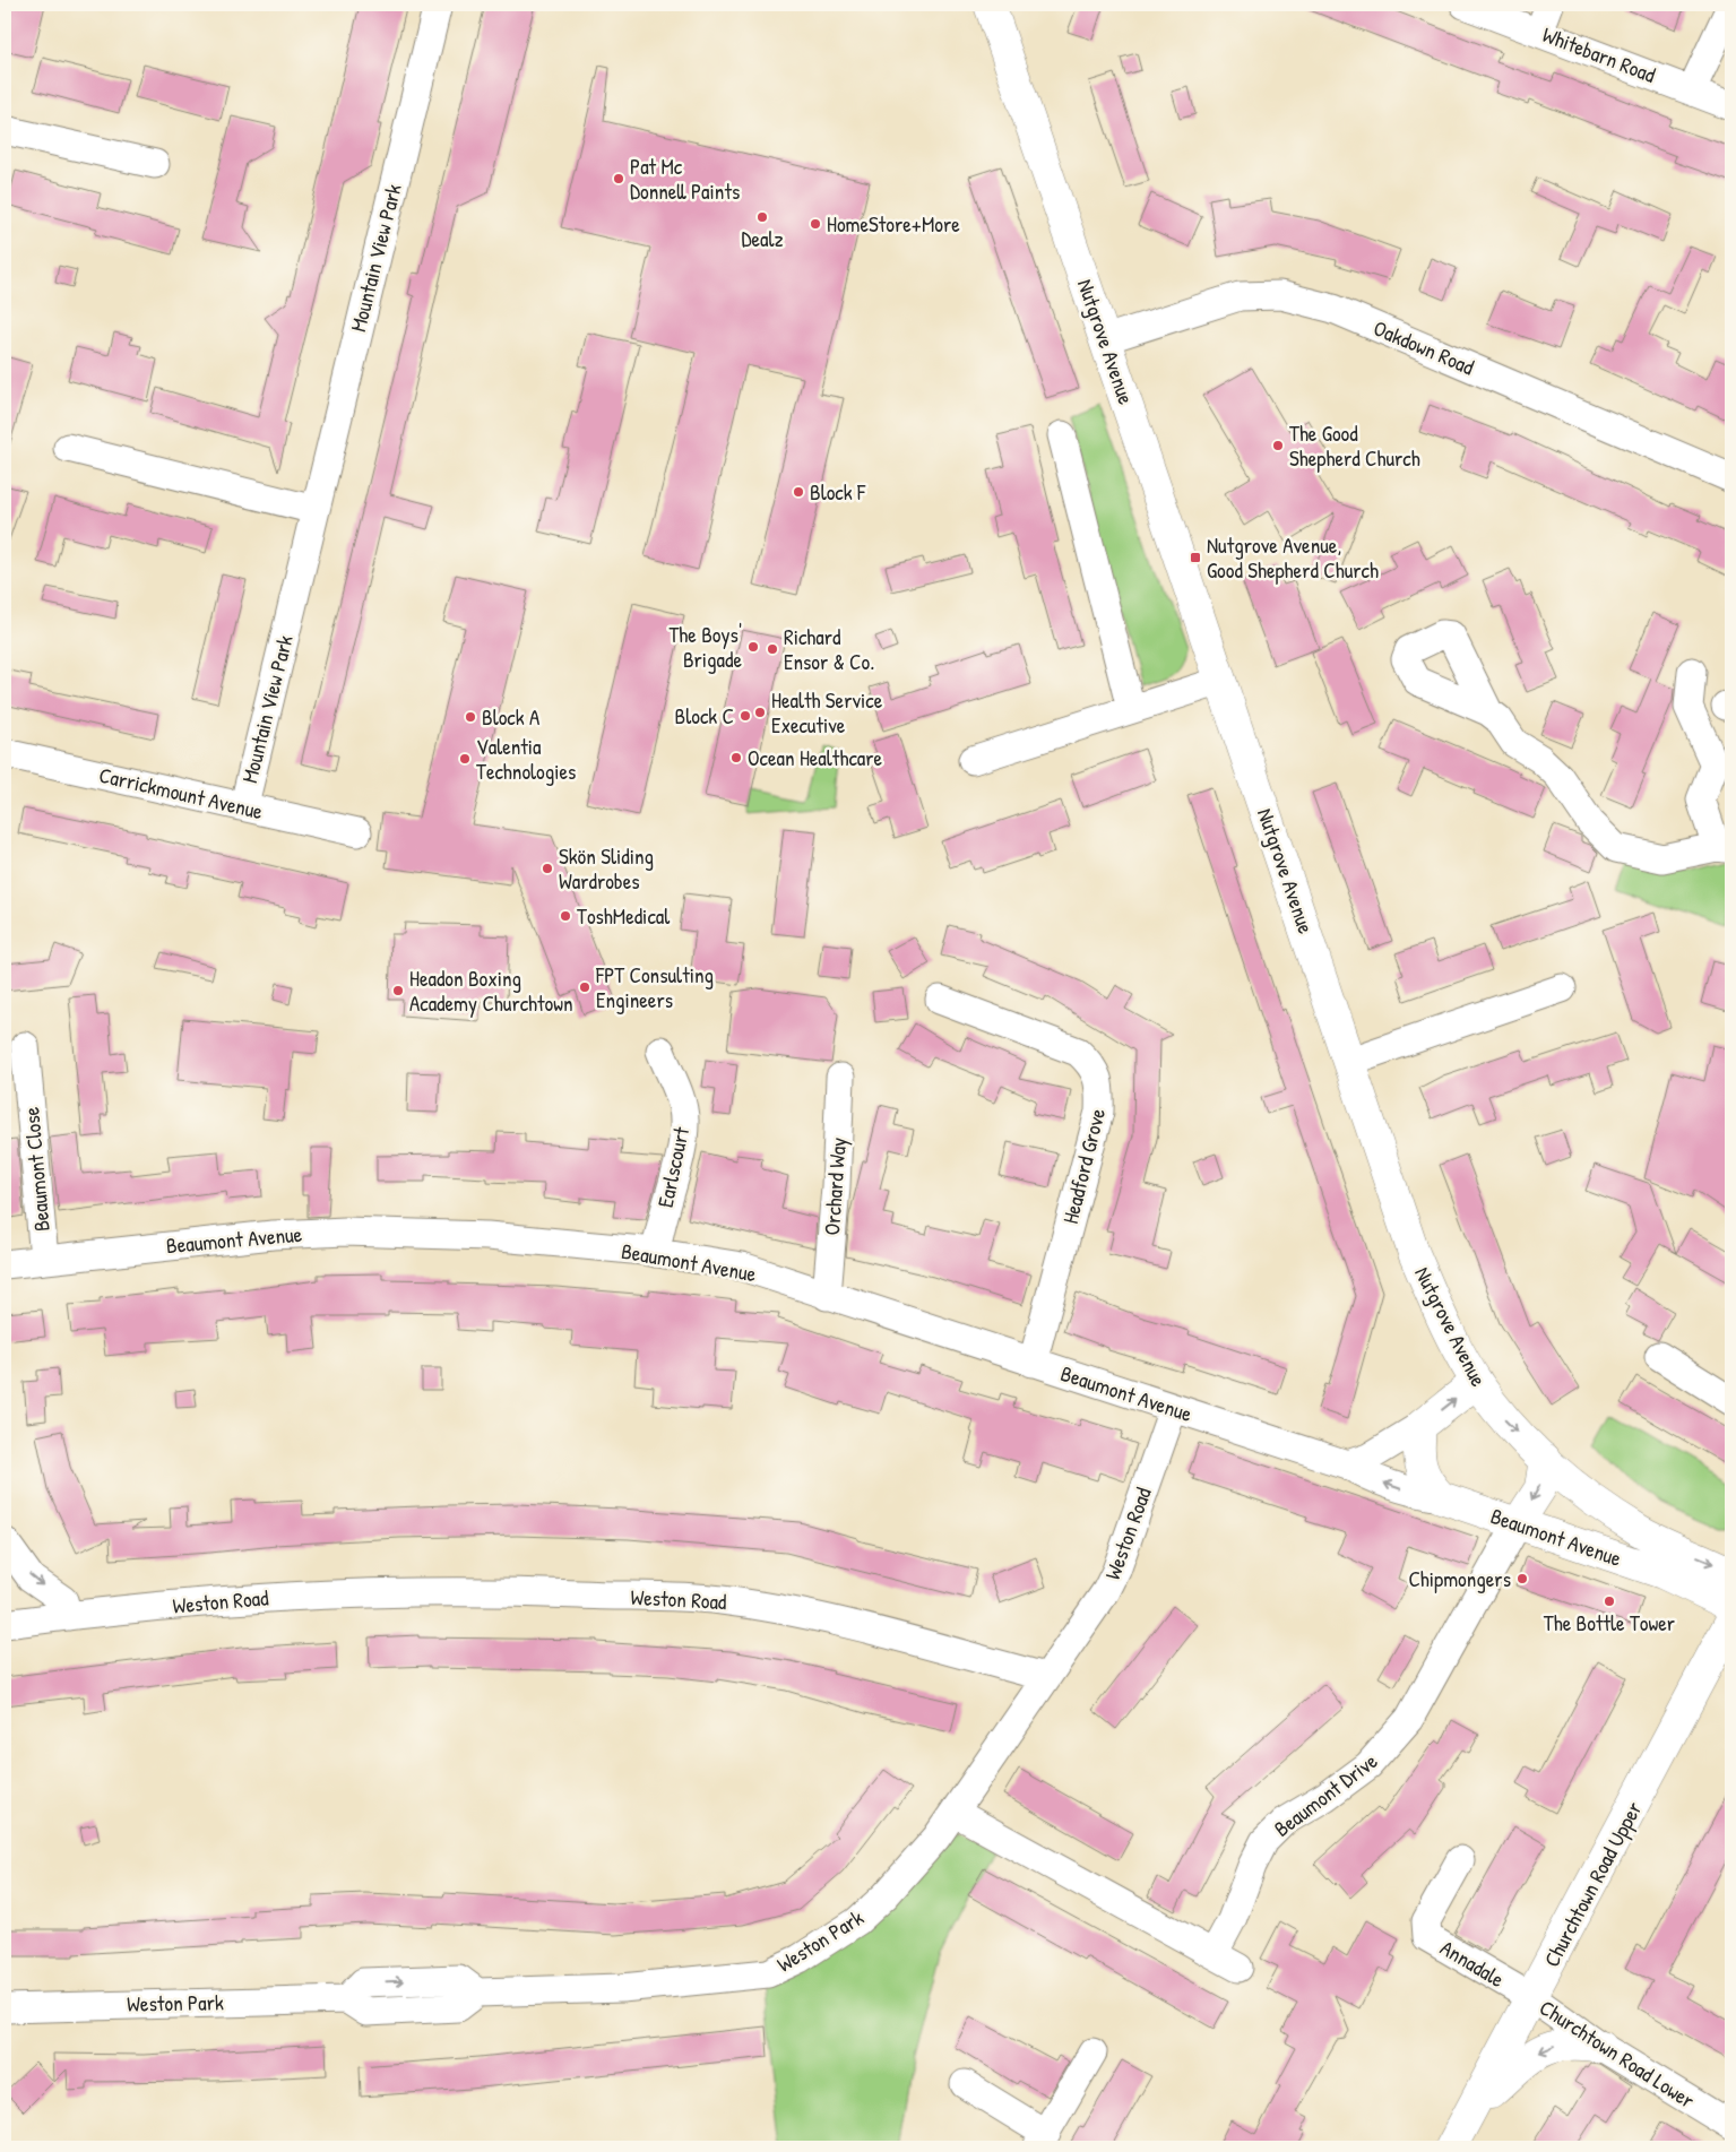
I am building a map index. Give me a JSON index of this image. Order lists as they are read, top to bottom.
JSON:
{
  "streets": {
    "main road": ["Nutgrove Avenue", "Beaumont Avenue", "Churchtown Road Upper"],
    "street": [
      "Whitebarn Road",
      "Mountain View Park",
      "Oakdown Road",
      "Carrickmount Avenue",
      "Headford Grove",
      "Earlscourt",
      "Beaumont Close",
      "Orchard Way",
      "Weston Road",
      "Beaumont Drive",
      "Weston Park",
      "Annadale",
      "Churchtown Road Lower"
    ]
  },
  "crossings": [
    ["Mountain View Park", "Carrickmount Avenue"],
    ["Nutgrove Avenue", "Oakdown Road"],
    ["Nutgrove Avenue", "Beaumont Avenue"],
    ["Headford Grove", "Beaumont Avenue"],
    ["Earlscourt", "Beaumont Avenue"],
    ["Beaumont Close", "Beaumont Avenue"],
    ["Orchard Way", "Beaumont Avenue"],
    ["Beaumont Avenue", "Weston Road"],
    ["Beaumont Avenue", "Beaumont Drive"],
    ["Weston Road", "Weston Park"],
    ["Churchtown Road Upper", "Annadale"],
    ["Churchtown Road Upper", "Churchtown Road Lower"],
    ["Annadale", "Churchtown Road Lower"]
  ],
  "places": {
    "other": [
      "Pat Mc Donnell Paints",
      "Dealz",
      "HomeStore+More",
      "The Good Shepherd Church",
      "Block F",
      "The Boys' Brigade",
      "Richard Ensor & Co.",
      "Health Service Executive",
      "Block C",
      "Block A",
      "Ocean Healthcare",
      "Valentia Technologies",
      "Skön Sliding Wardrobes",
      "ToshMedical",
      "FPT Consulting Engineers",
      "Headon Boxing Academy Churchtown",
      "Chipmongers",
      "The Bottle Tower"
    ],
    "transit": ["Nutgrove Avenue, Good Shepherd Church"]
  }
}
